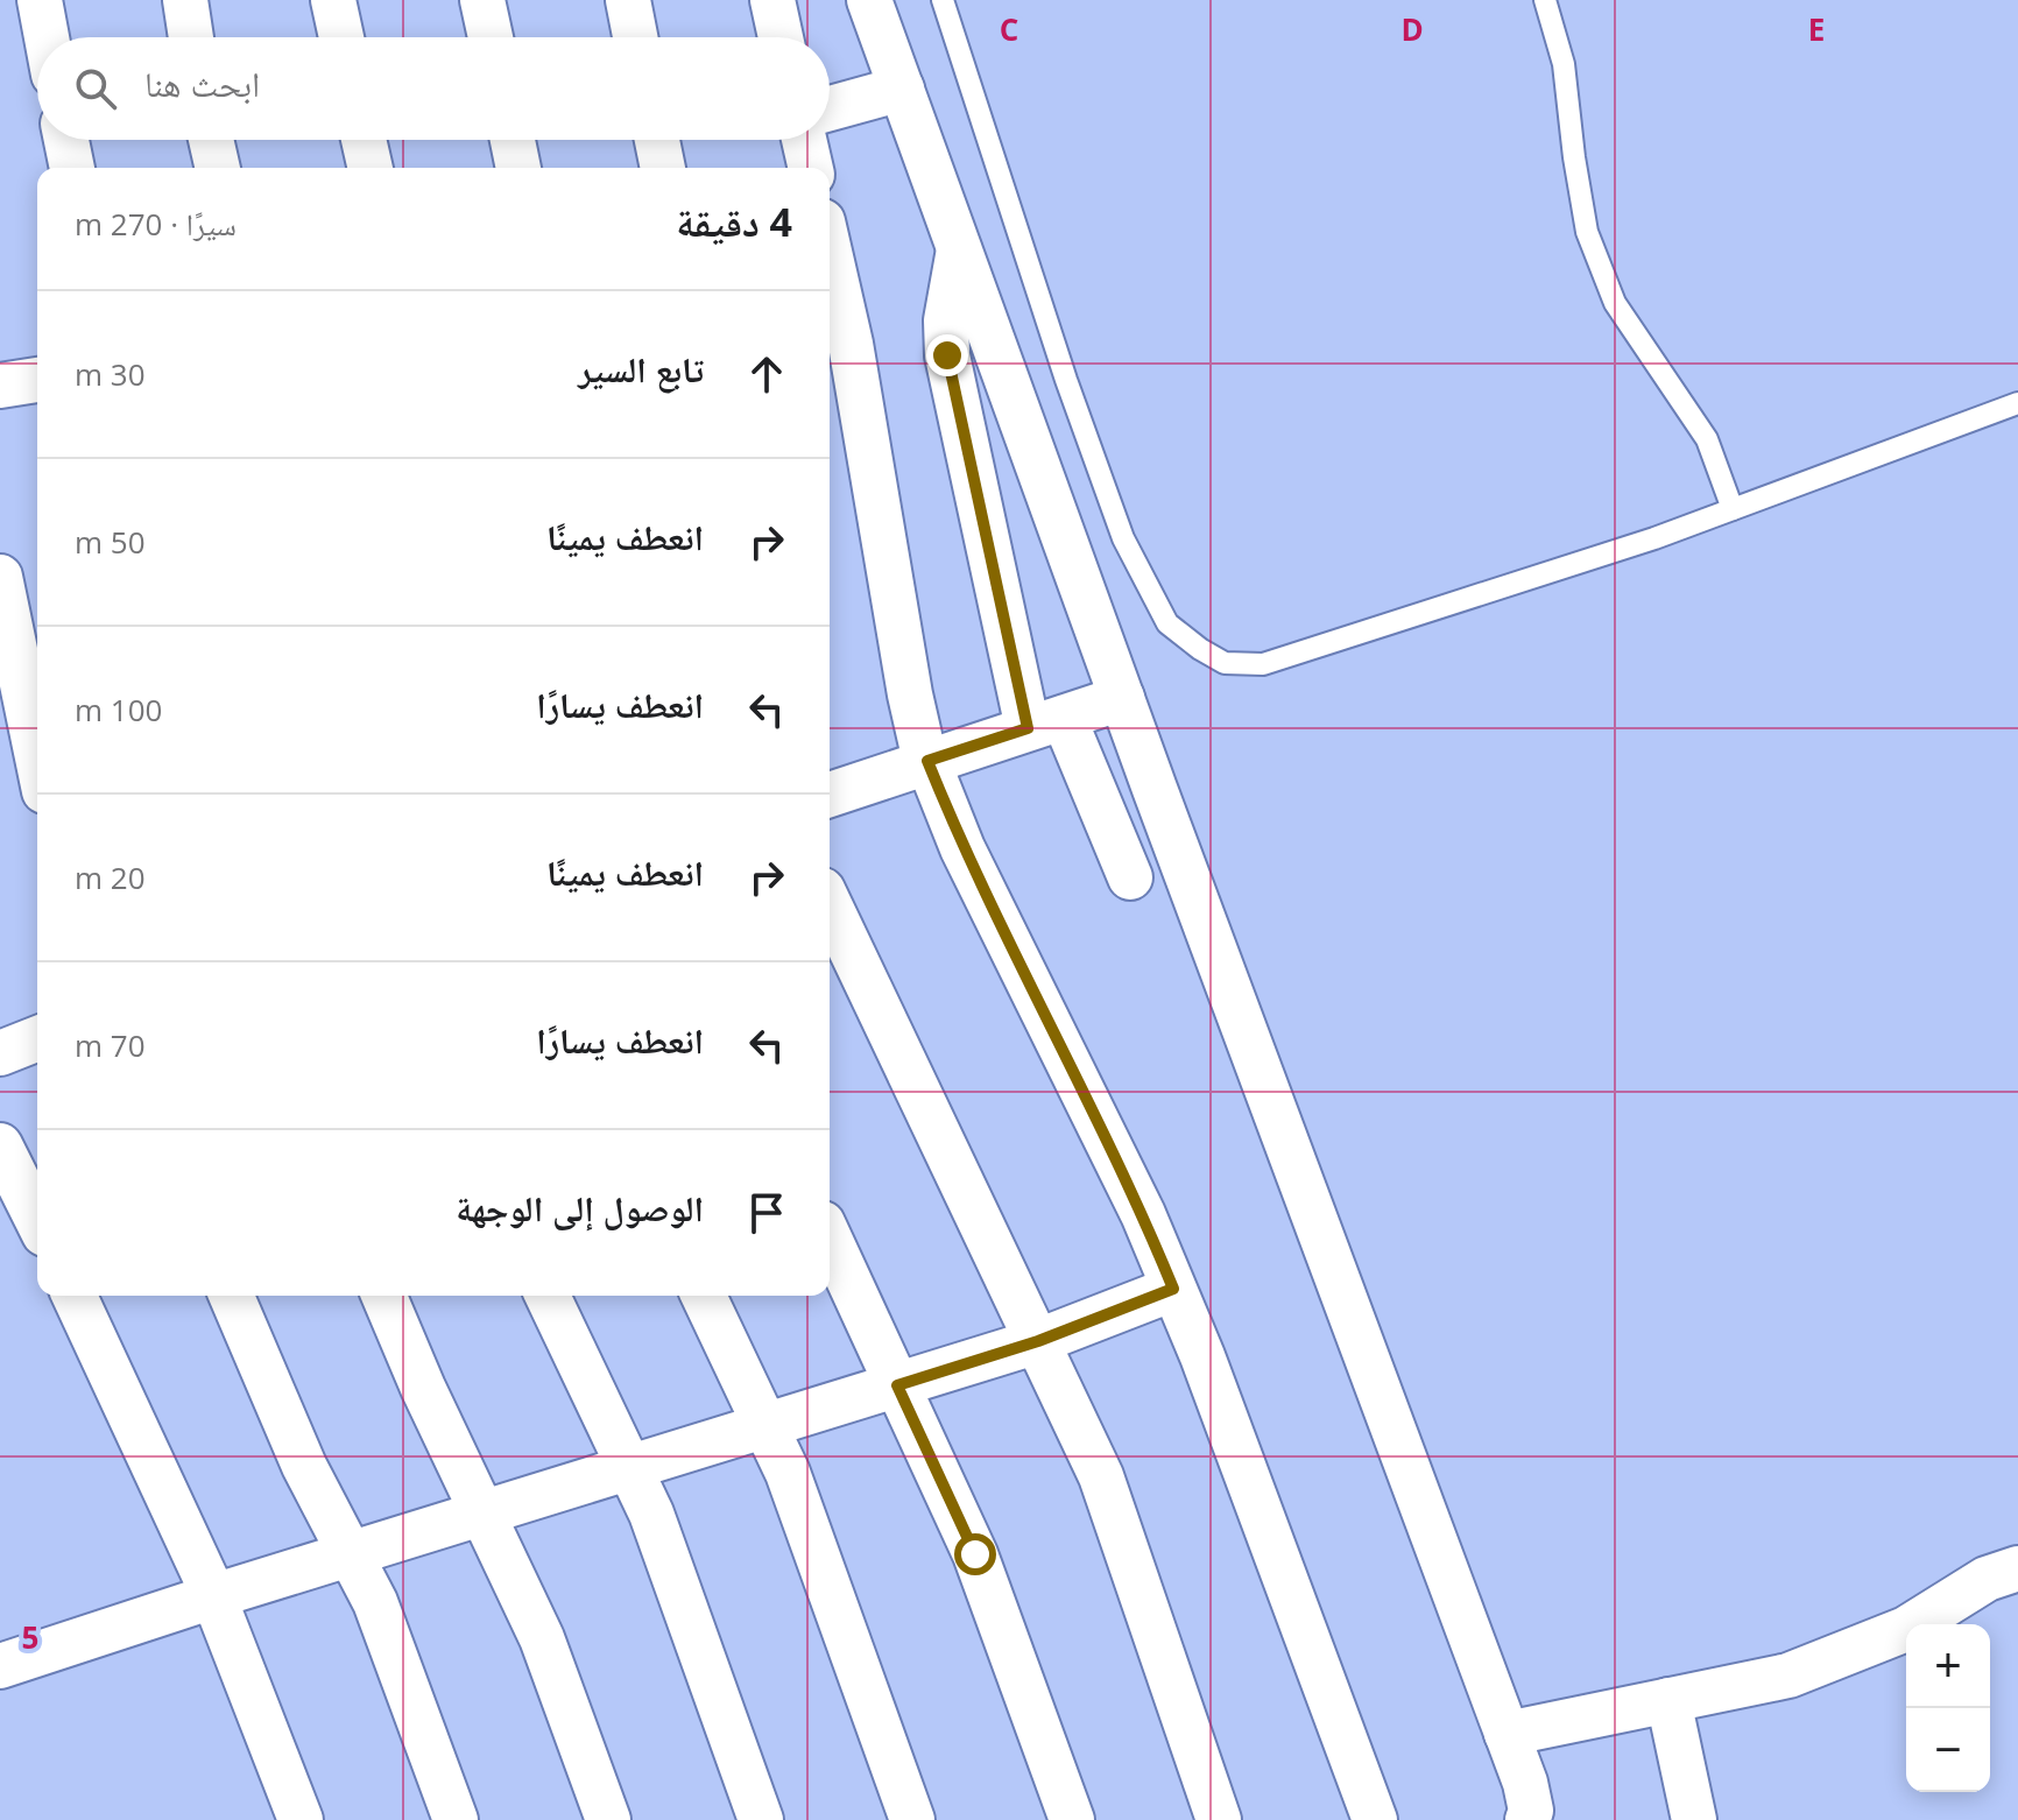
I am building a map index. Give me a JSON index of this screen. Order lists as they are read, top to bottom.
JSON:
{
  "page": {
    "search": "ابحث هنا",
    "heading": ["4 دقيقة", "سيرًا · 270 m"],
    "list": [
      ["تابع السير", "30 m"],
      ["انعطف يمينًا", "50 m"],
      ["انعطف يسارًا", "100 m"],
      ["انعطف يمينًا", "20 m"],
      ["انعطف يسارًا", "70 m"],
      "الوصول إلى الوجهة"
    ],
    "map_buttons": ["+", "−"]
  },
  "grid": {
    "columns": ["C", "D", "E"],
    "rows": ["5"]
  }
}
